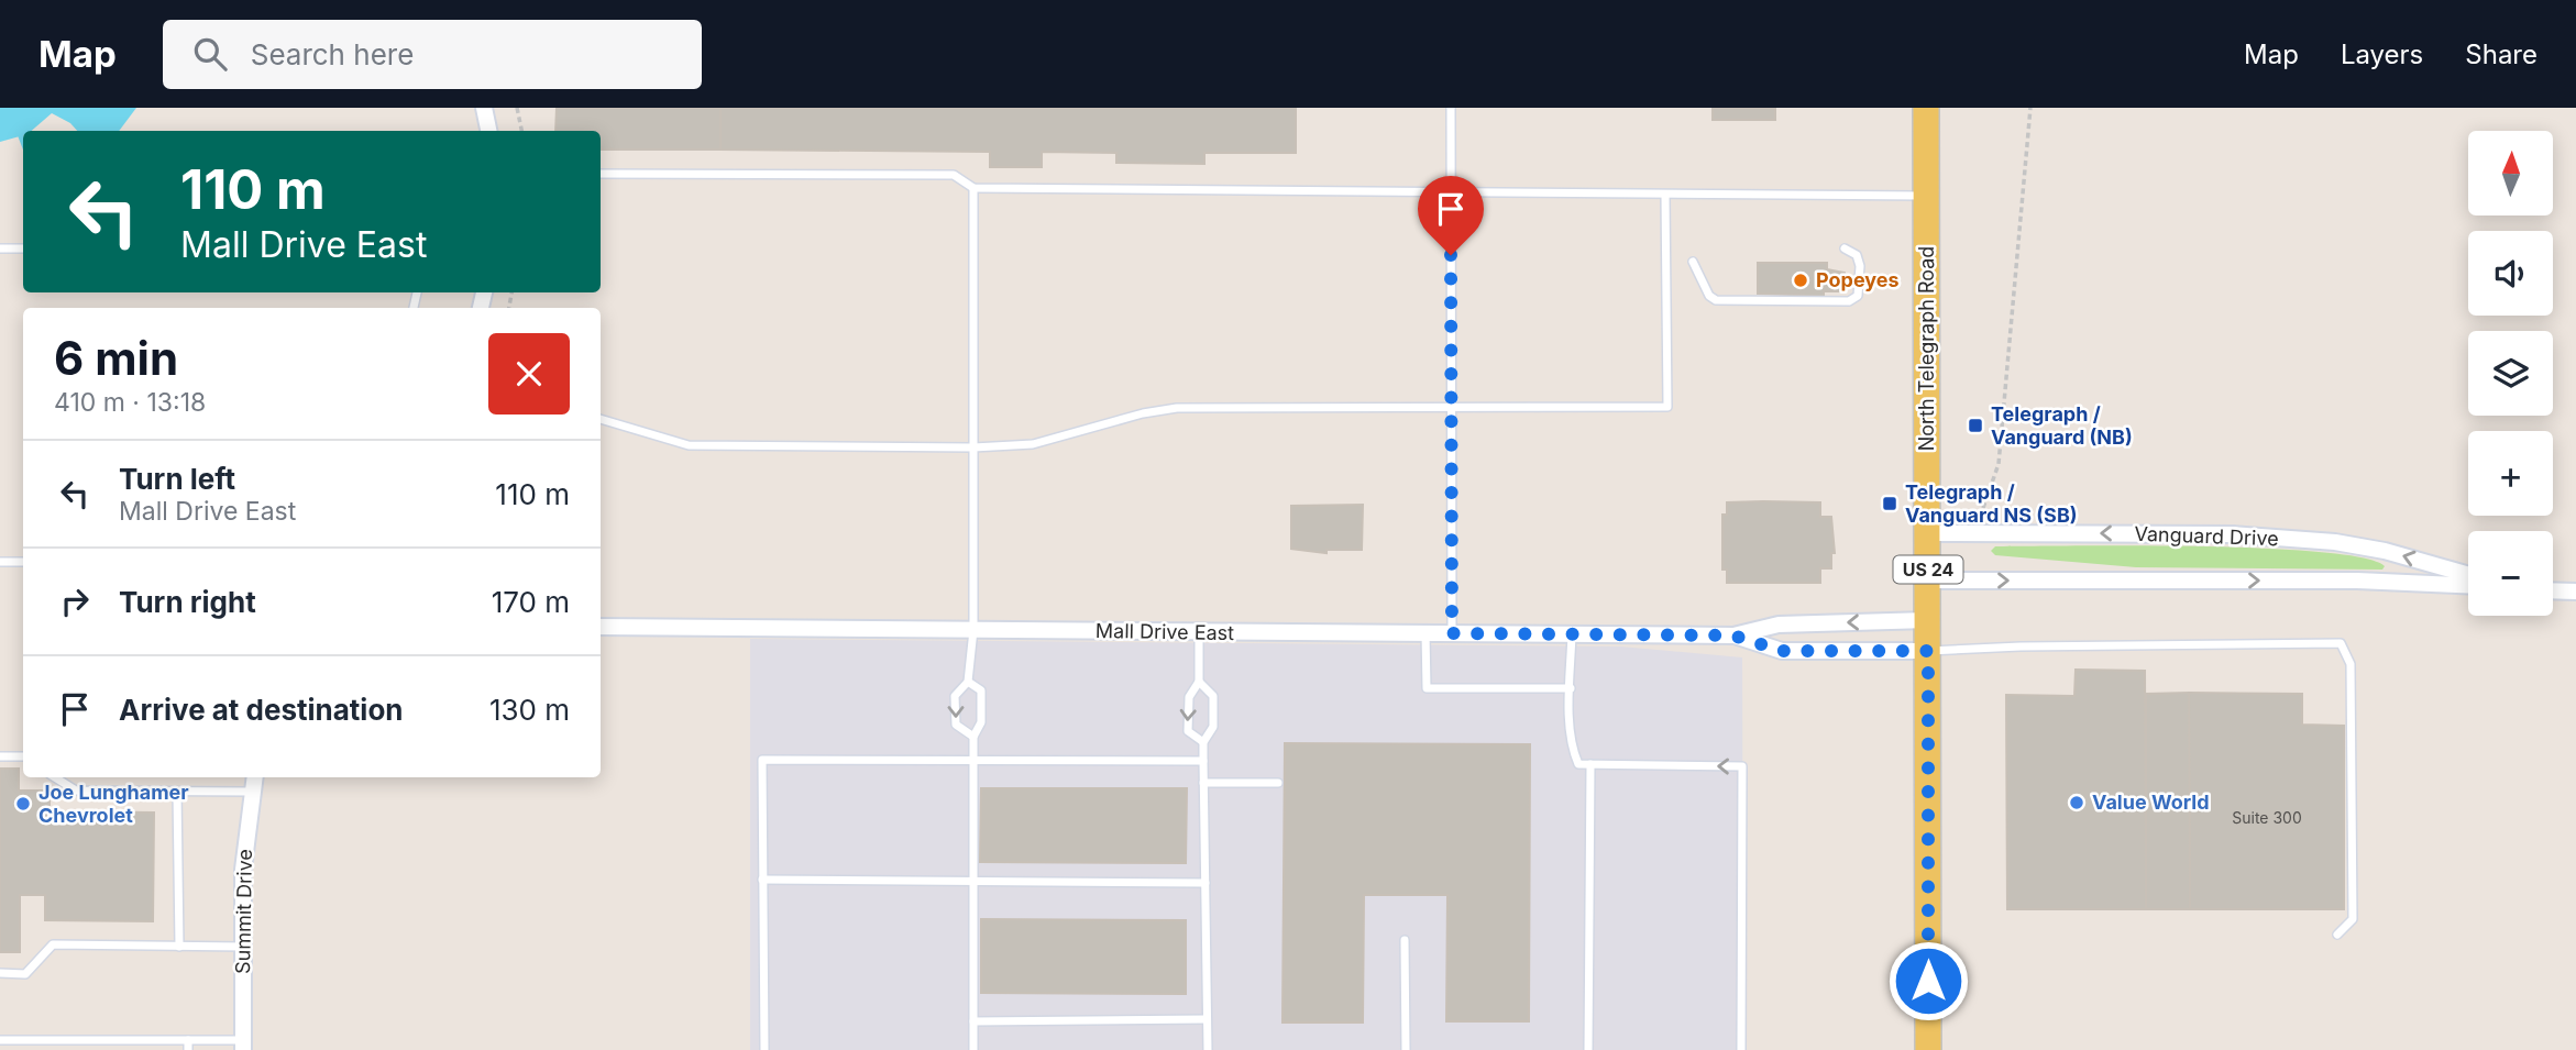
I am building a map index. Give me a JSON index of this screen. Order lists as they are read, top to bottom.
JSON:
{
  "streets": {
    "main road": ["North Telegraph Road", "US 24"],
    "street": ["Vanguard Drive", "Mall Drive East", "Summit Drive"]
  },
  "crossings": [
    ["North Telegraph Road", "Vanguard Drive"],
    ["North Telegraph Road", "Mall Drive East"]
  ],
  "places": {
    "other": ["Popeyes", "Value World", "Joe Lunghamer Chevrolet"],
    "transit": ["Telegraph / Vanguard (NB)", "Telegraph / Vanguard NS (SB)"]
  },
  "house_numbers": ["Suite 300"],
  "north": "top",
  "page": {
    "header": "Map",
    "search": "Search here",
    "nav": ["Map", "Layers", "Share"],
    "map_buttons": ["+", "−"],
    "turn": ["110 m", "Mall Drive East"],
    "heading": ["6 min", "410 m · 13:18"],
    "list": [
      {
        "name": "Turn left",
        "note": "Mall Drive East",
        "value": "110 m"
      },
      {
        "name": "Turn right",
        "value": "170 m"
      },
      {
        "name": "Arrive at destination",
        "value": "130 m"
      }
    ]
  }
}
